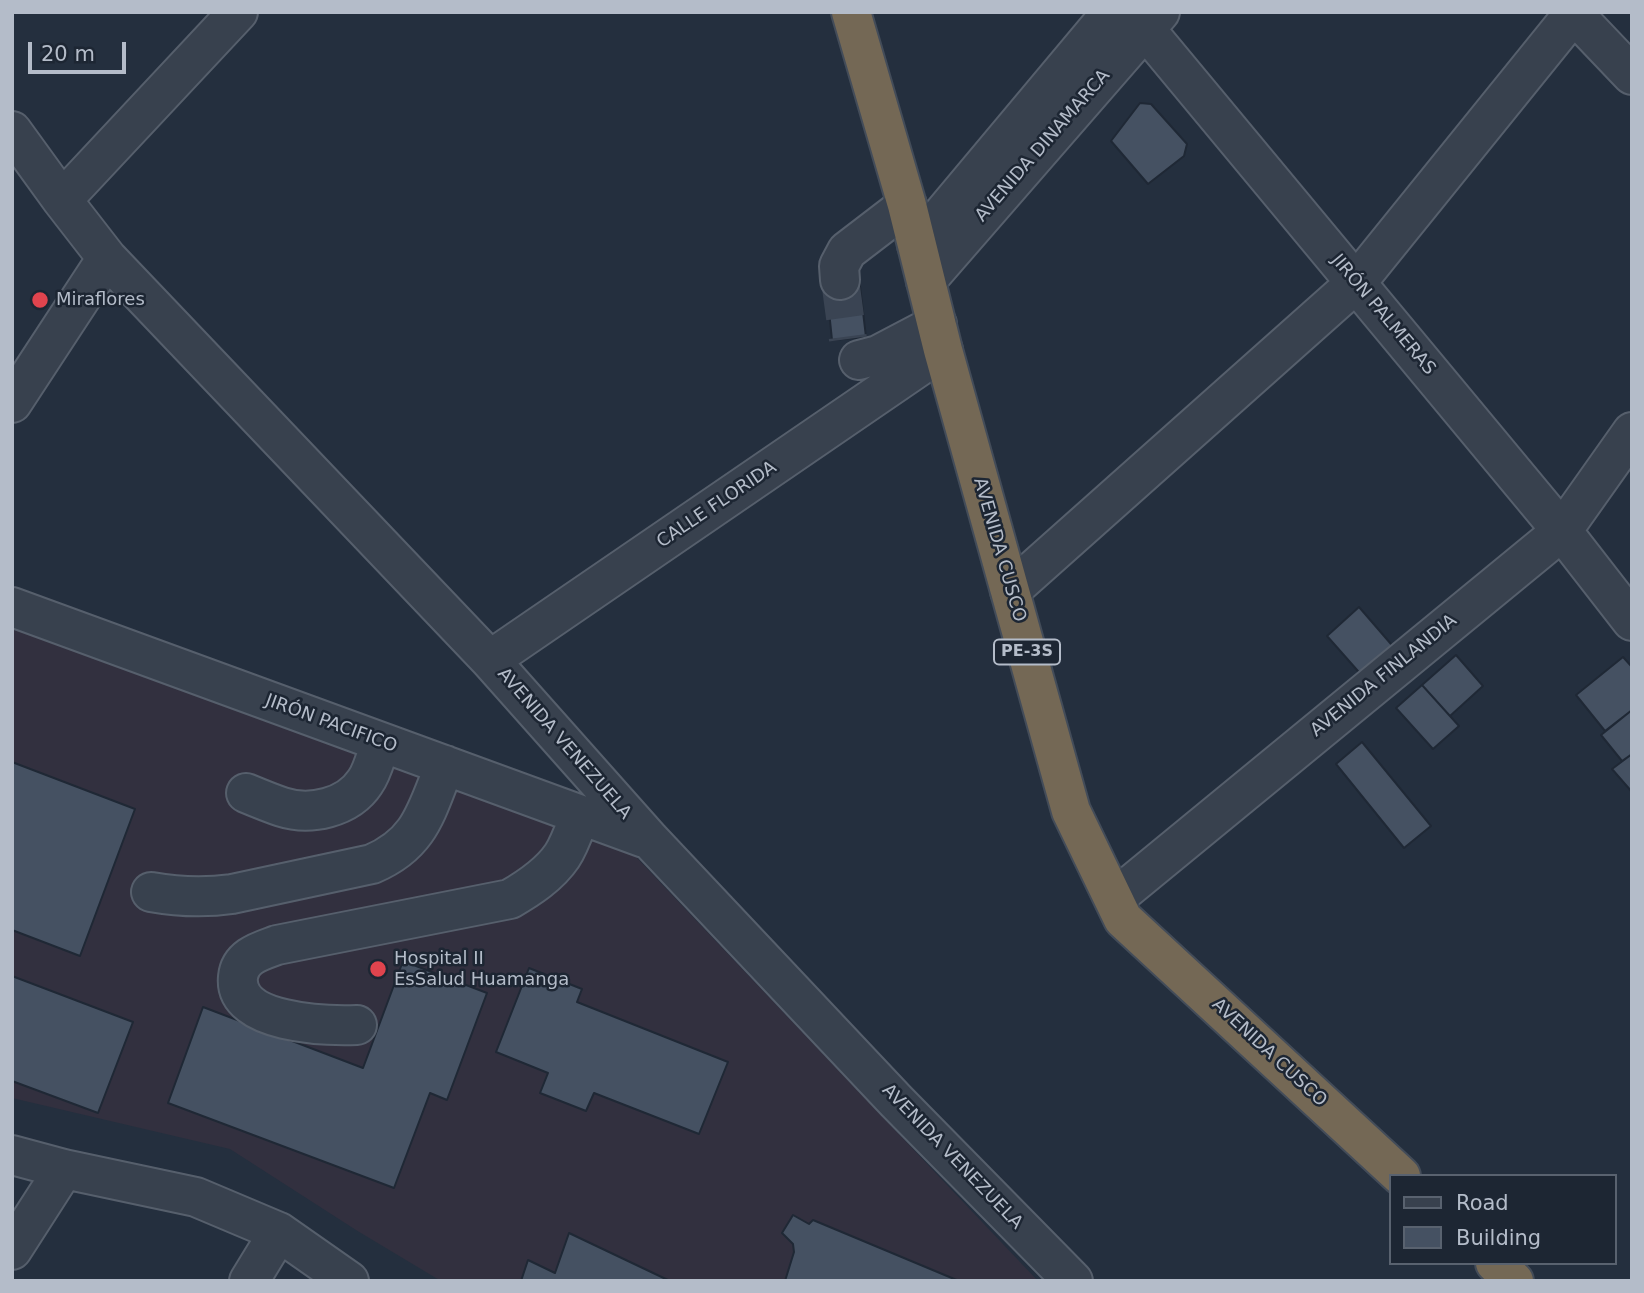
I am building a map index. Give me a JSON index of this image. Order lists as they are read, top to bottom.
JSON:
{
  "streets": {
    "highway": ["AVENIDA CUSCO", "PE-3S"],
    "street": [
      "AVENIDA DINAMARCA",
      "JIRÓN PALMERAS",
      "CALLE FLORIDA",
      "AVENIDA FINLANDIA",
      "JIRÓN PACIFICO",
      "AVENIDA VENEZUELA"
    ]
  },
  "crossings": [
    ["AVENIDA DINAMARCA", "JIRÓN PALMERAS"],
    ["AVENIDA DINAMARCA", "AVENIDA CUSCO"],
    ["JIRÓN PALMERAS", "AVENIDA FINLANDIA"],
    ["CALLE FLORIDA", "AVENIDA CUSCO"],
    ["CALLE FLORIDA", "AVENIDA VENEZUELA"],
    ["AVENIDA CUSCO", "AVENIDA FINLANDIA"],
    ["JIRÓN PACIFICO", "AVENIDA VENEZUELA"]
  ],
  "places": ["Miraflores", "Hospital II EsSalud Huamanga"],
  "legend": ["Road", "Building"],
  "scale_bar": "20 m"
}
